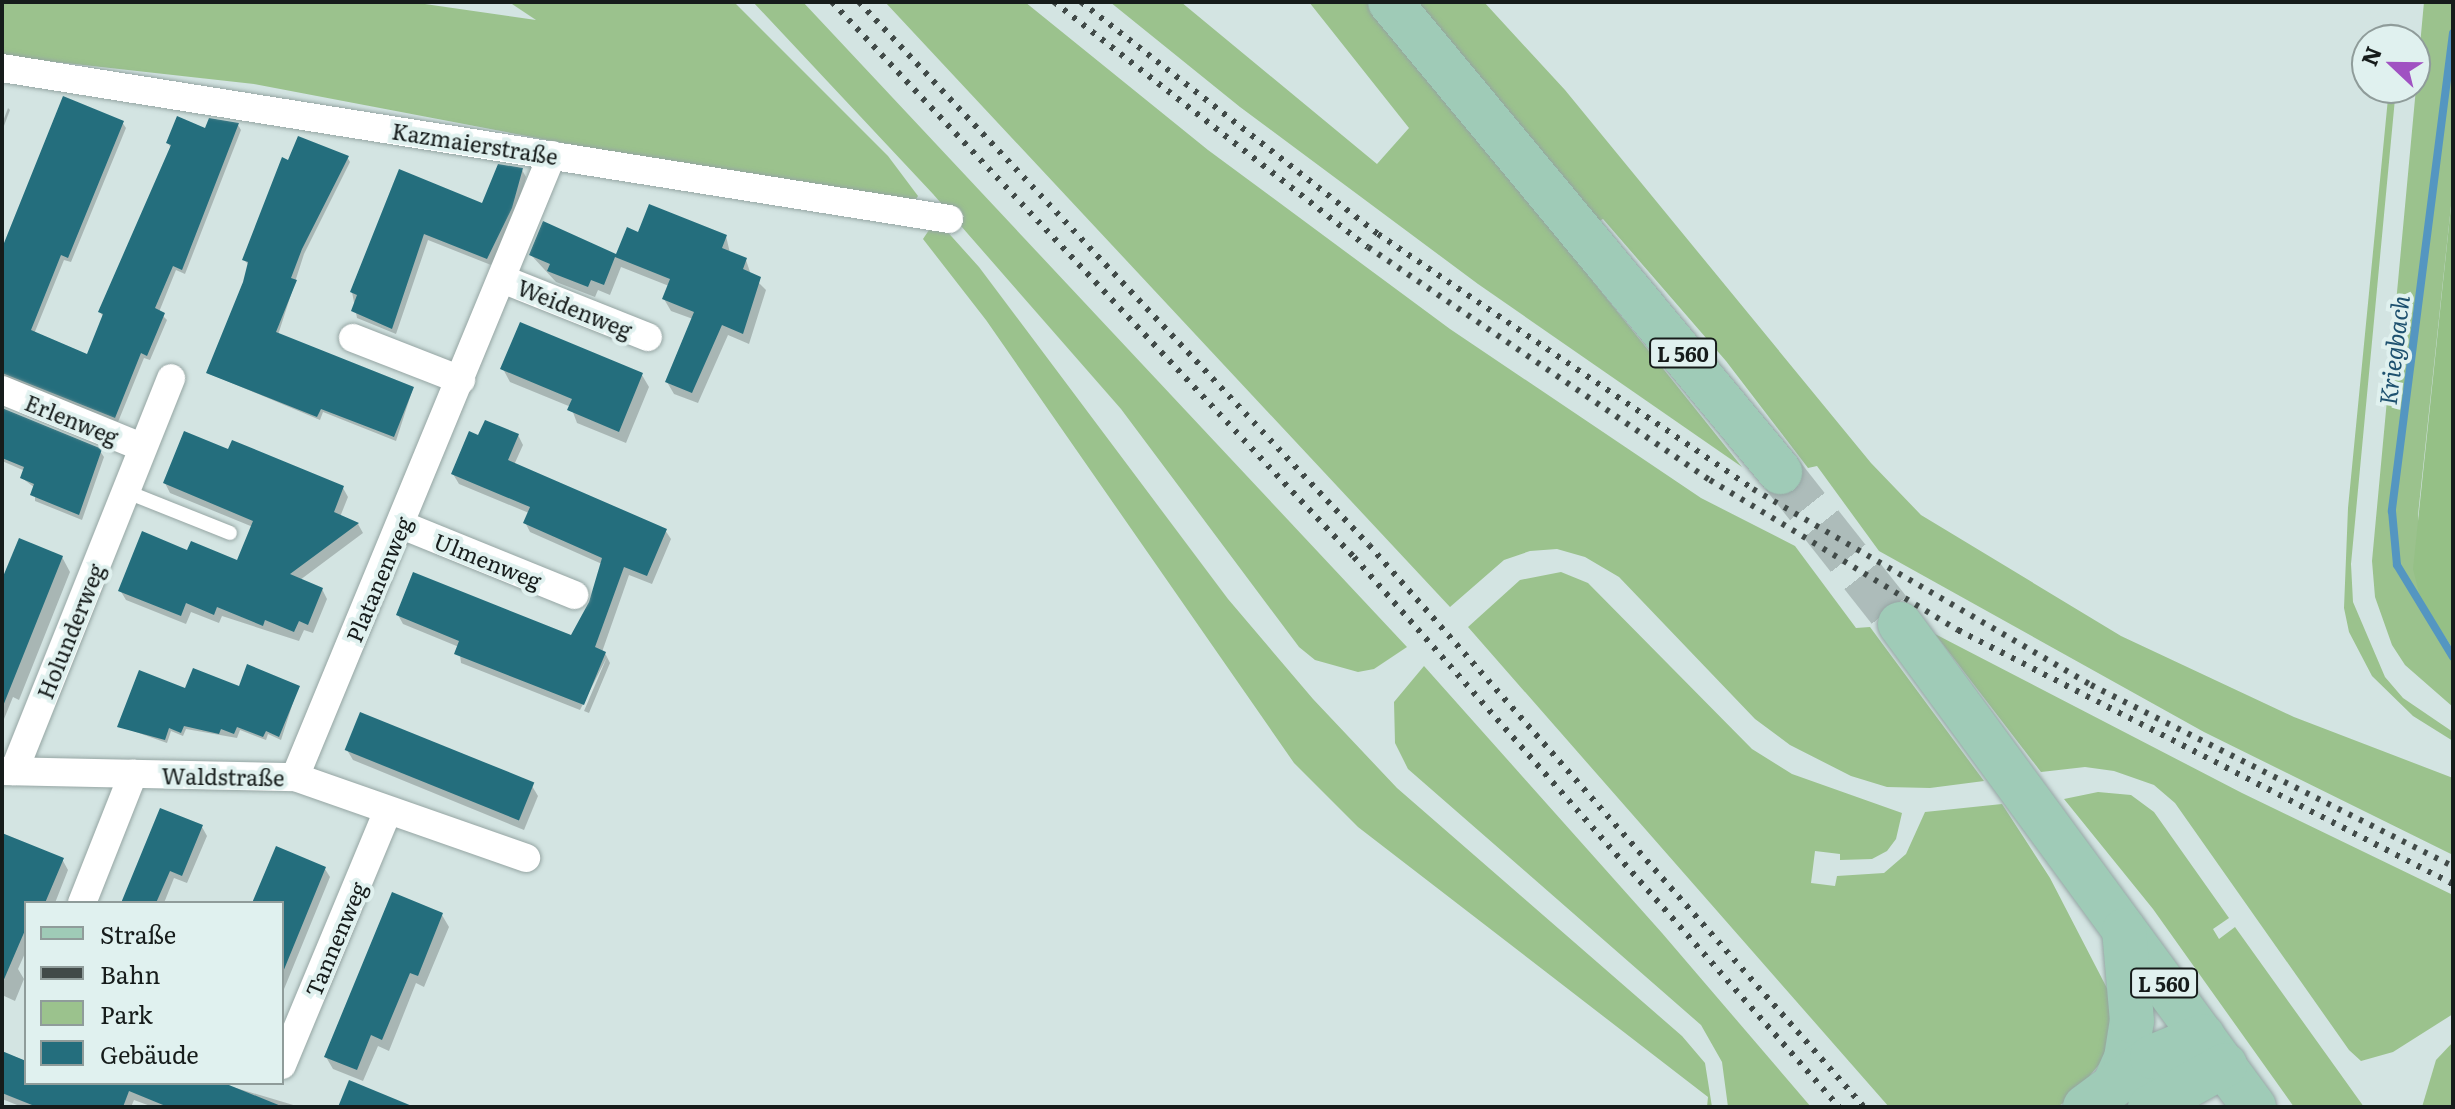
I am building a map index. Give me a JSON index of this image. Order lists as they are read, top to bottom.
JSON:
{
  "streets": {
    "main road": ["L 560"],
    "street": [
      "Kazmaierstraße",
      "Weidenweg",
      "Erlenweg",
      "Ulmenweg",
      "Platanenweg",
      "Holunderweg",
      "Waldstraße",
      "Tannenweg"
    ]
  },
  "crossings": [
    ["Kazmaierstraße", "Platanenweg"],
    ["Weidenweg", "Platanenweg"],
    ["Erlenweg", "Holunderweg"],
    ["Ulmenweg", "Platanenweg"],
    ["Platanenweg", "Waldstraße"],
    ["Holunderweg", "Waldstraße"],
    ["Waldstraße", "Tannenweg"]
  ],
  "water": ["Kriegbach"],
  "legend": [
    "Straße",
    "Bahn",
    "Park",
    "Gebäude"
  ],
  "north": "left"
}
